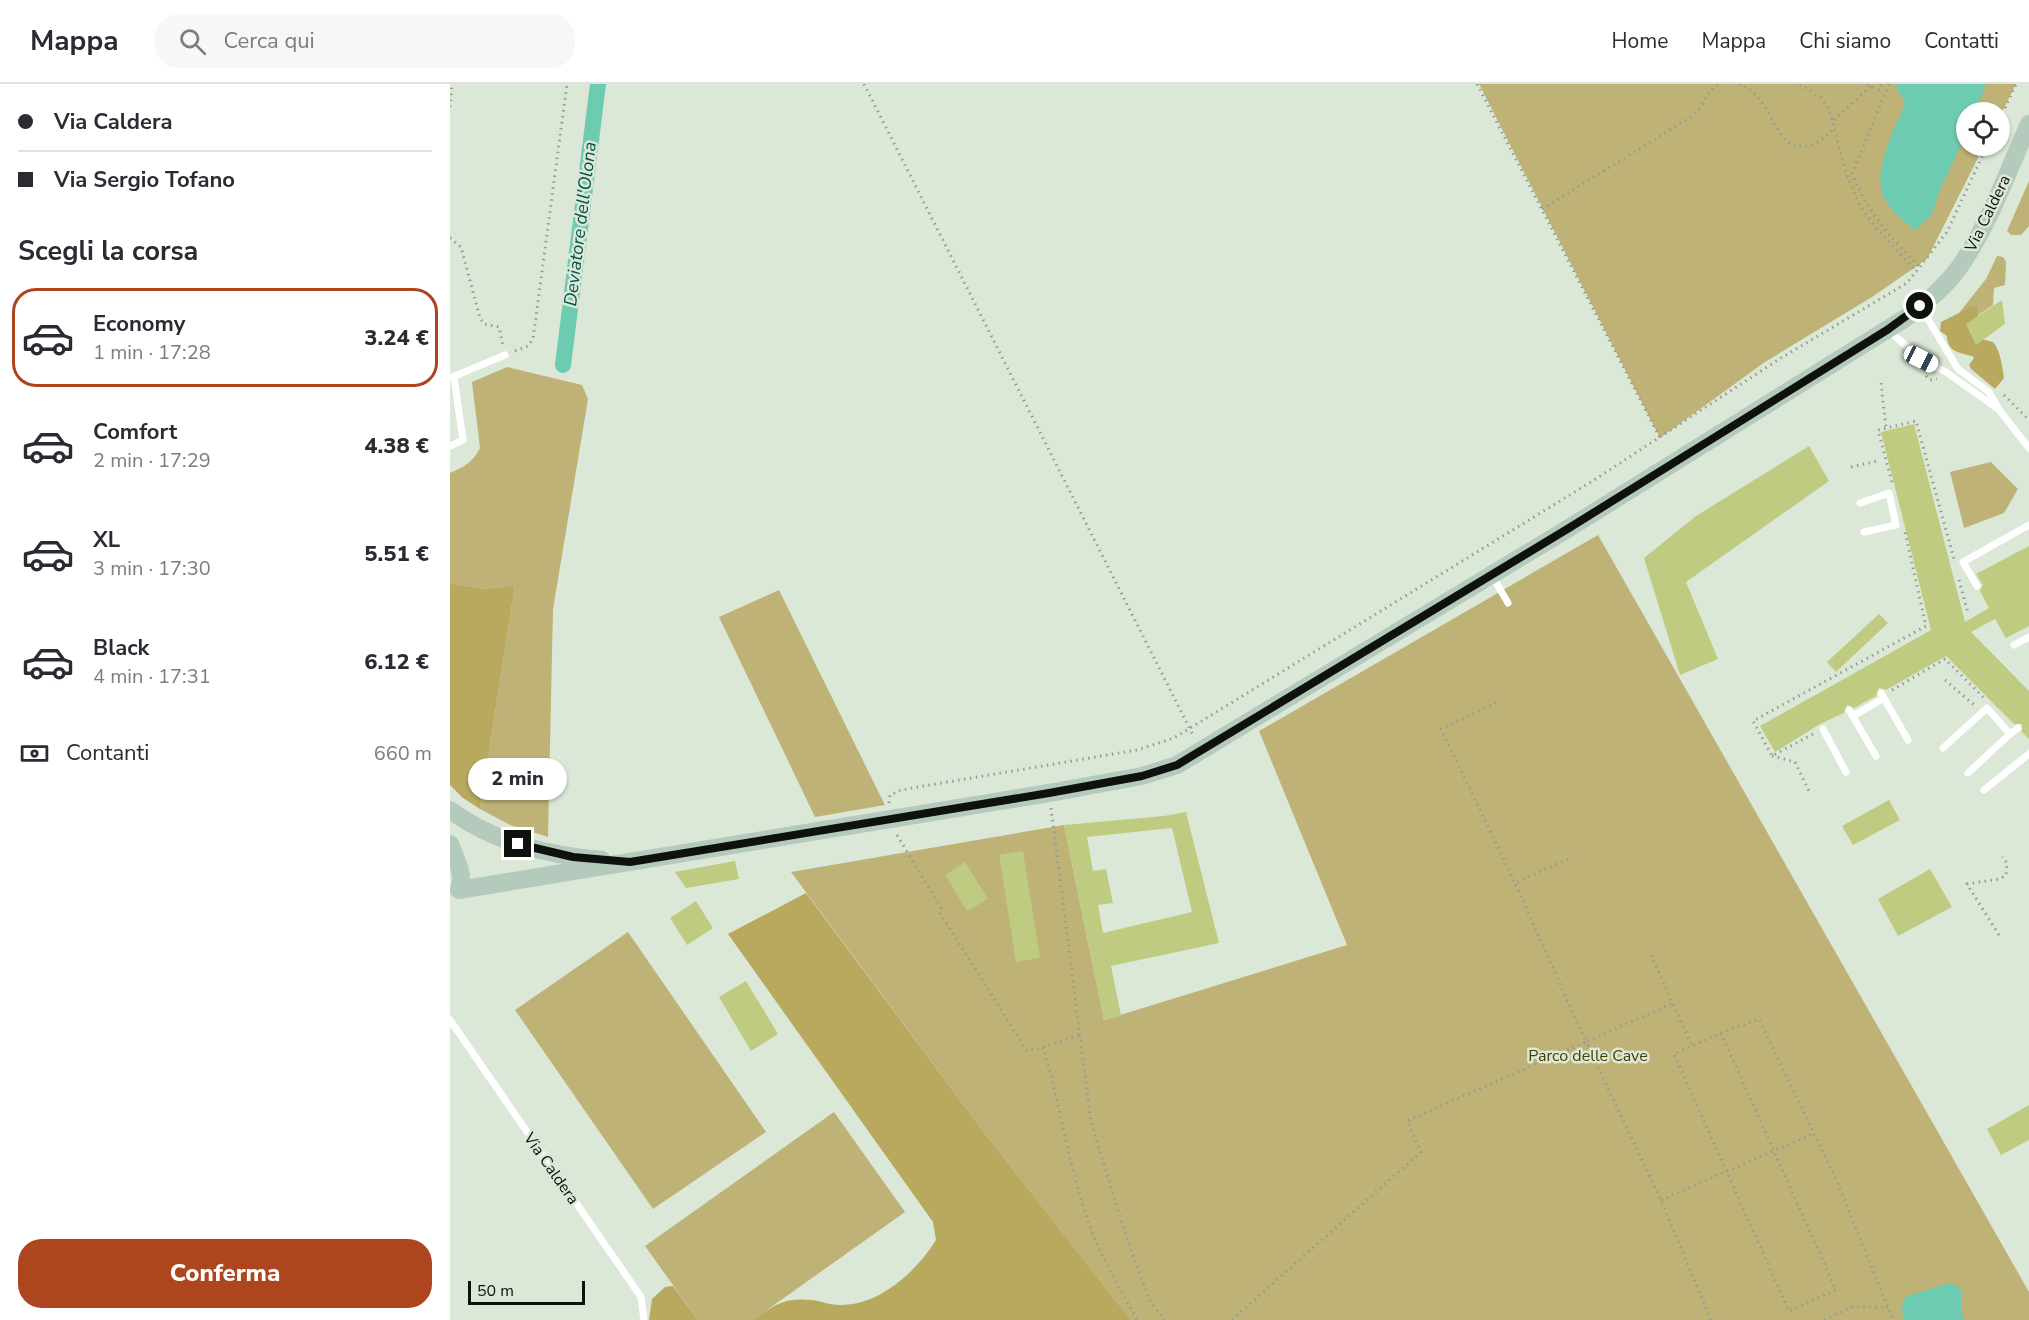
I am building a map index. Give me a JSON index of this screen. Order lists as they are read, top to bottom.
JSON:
{
  "streets": {
    "street": ["Via Caldera"]
  },
  "water": ["Deviatore dell'Olona"],
  "parks": ["Parco delle Cave"],
  "scale_bar": "50 m",
  "page": {
    "header": "Mappa",
    "search": "Cerca qui",
    "nav": [
      "Home",
      "Mappa",
      "Chi siamo",
      "Contatti"
    ],
    "banner": ["Via Caldera", "Via Sergio Tofano"],
    "heading": "Scegli la corsa",
    "list": [
      {
        "name": "Economy",
        "note": "1 min · 17:28",
        "value": "3.24 €"
      },
      {
        "name": "Comfort",
        "note": "2 min · 17:29",
        "value": "4.38 €"
      },
      {
        "name": "XL",
        "note": "3 min · 17:30",
        "value": "5.51 €"
      },
      {
        "name": "Black",
        "note": "4 min · 17:31",
        "value": "6.12 €"
      }
    ],
    "pay": ["Contanti", "660 m"],
    "bubble": "2 min",
    "buttons": "Conferma",
    "scale": "50 m"
  }
}
